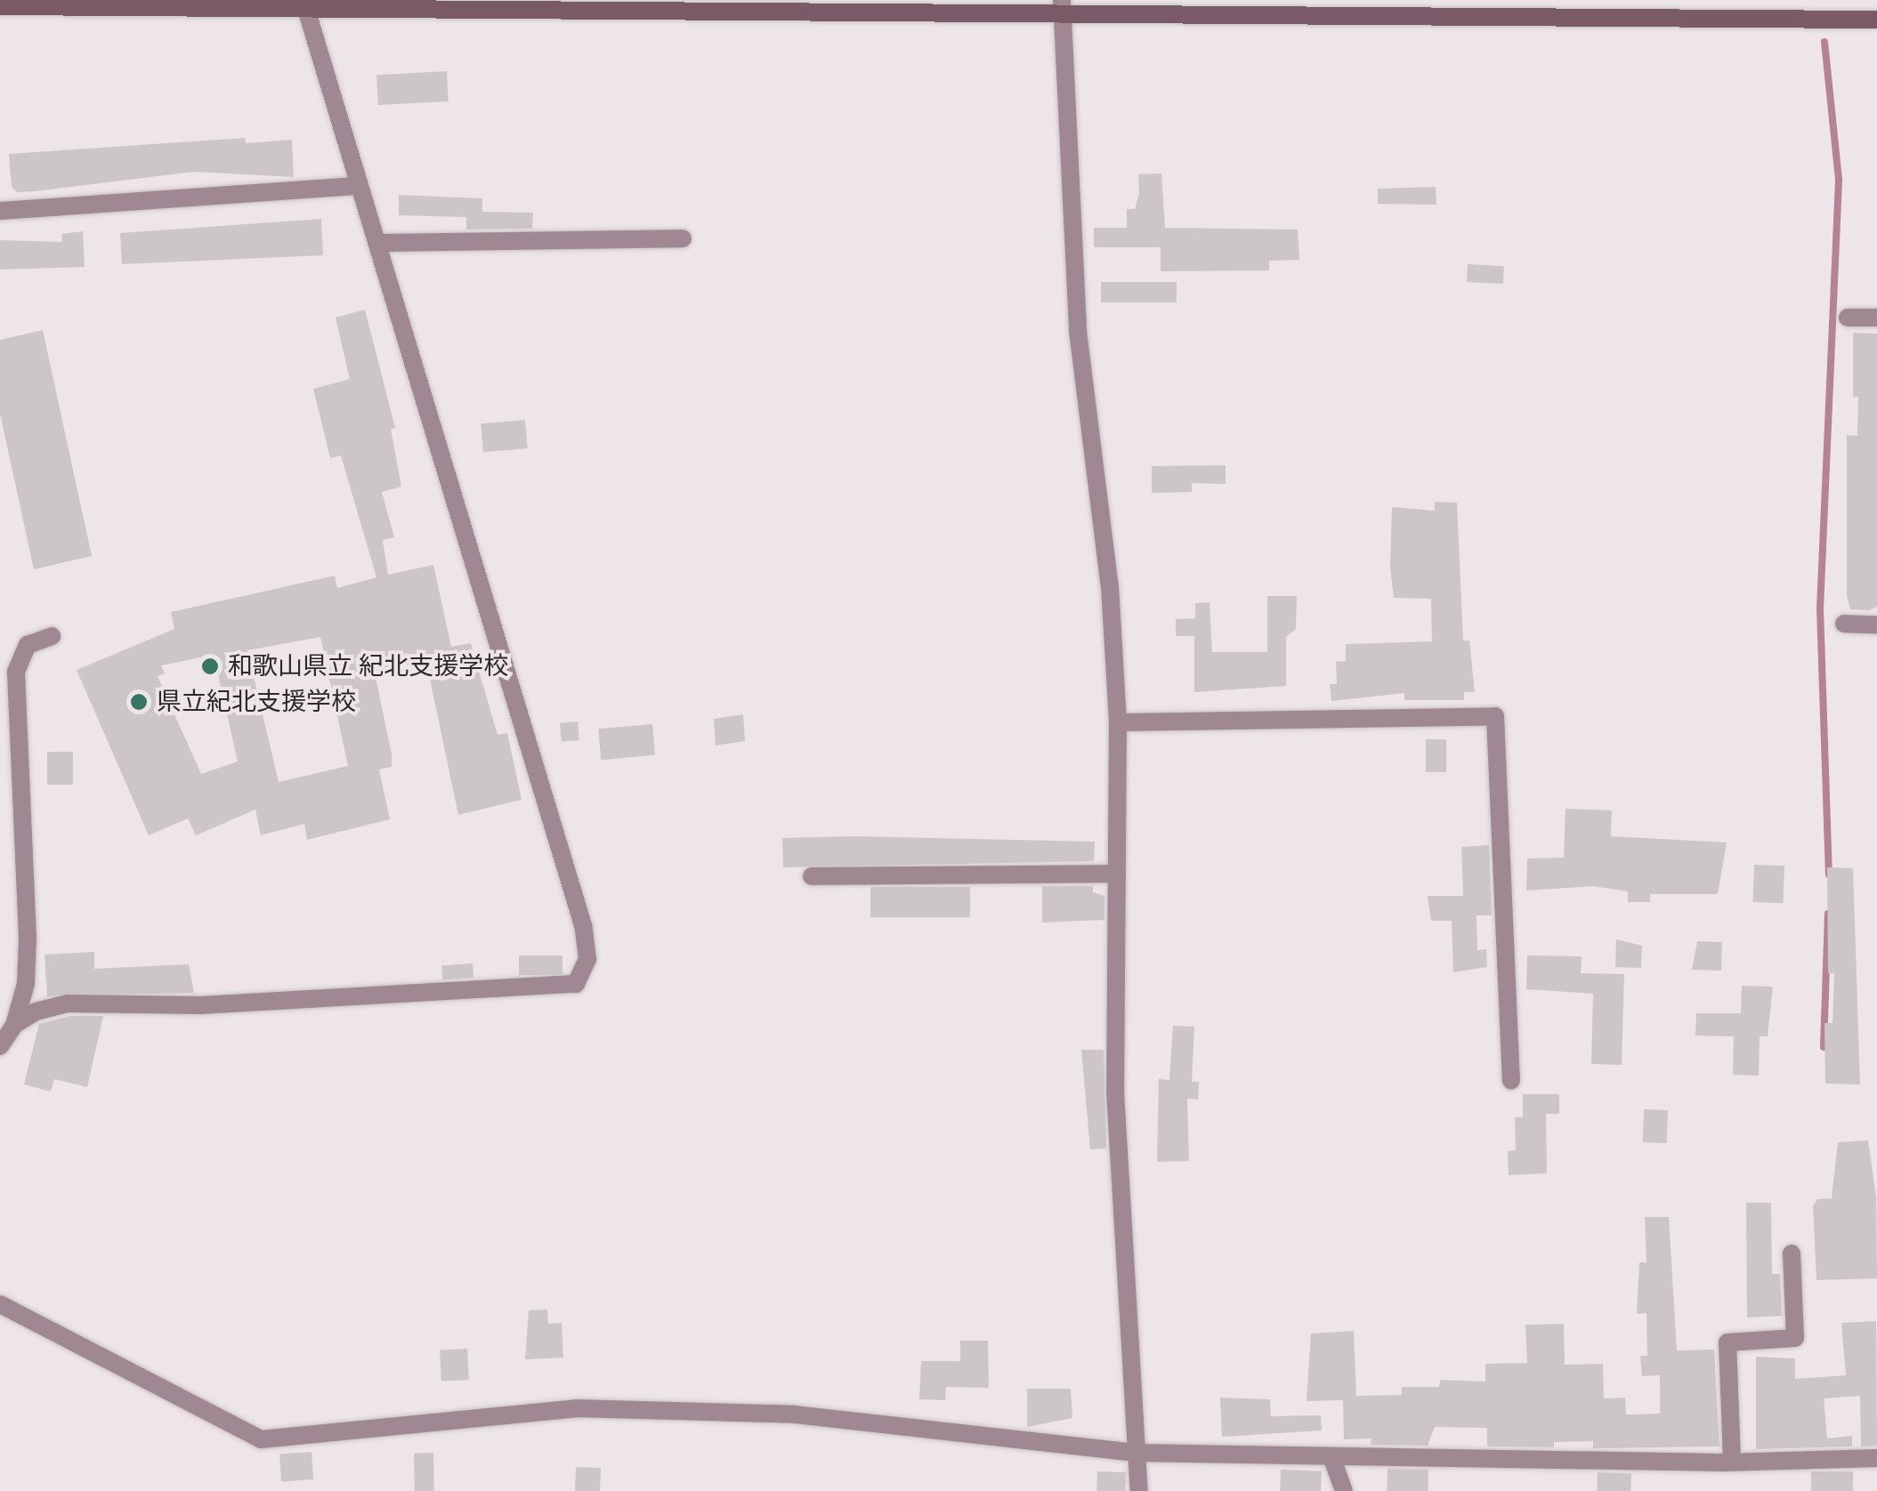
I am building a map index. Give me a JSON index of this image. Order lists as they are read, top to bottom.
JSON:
{
  "places": ["和歌山県立 紀北支援学校", "県立紀北支援学校"]
}
